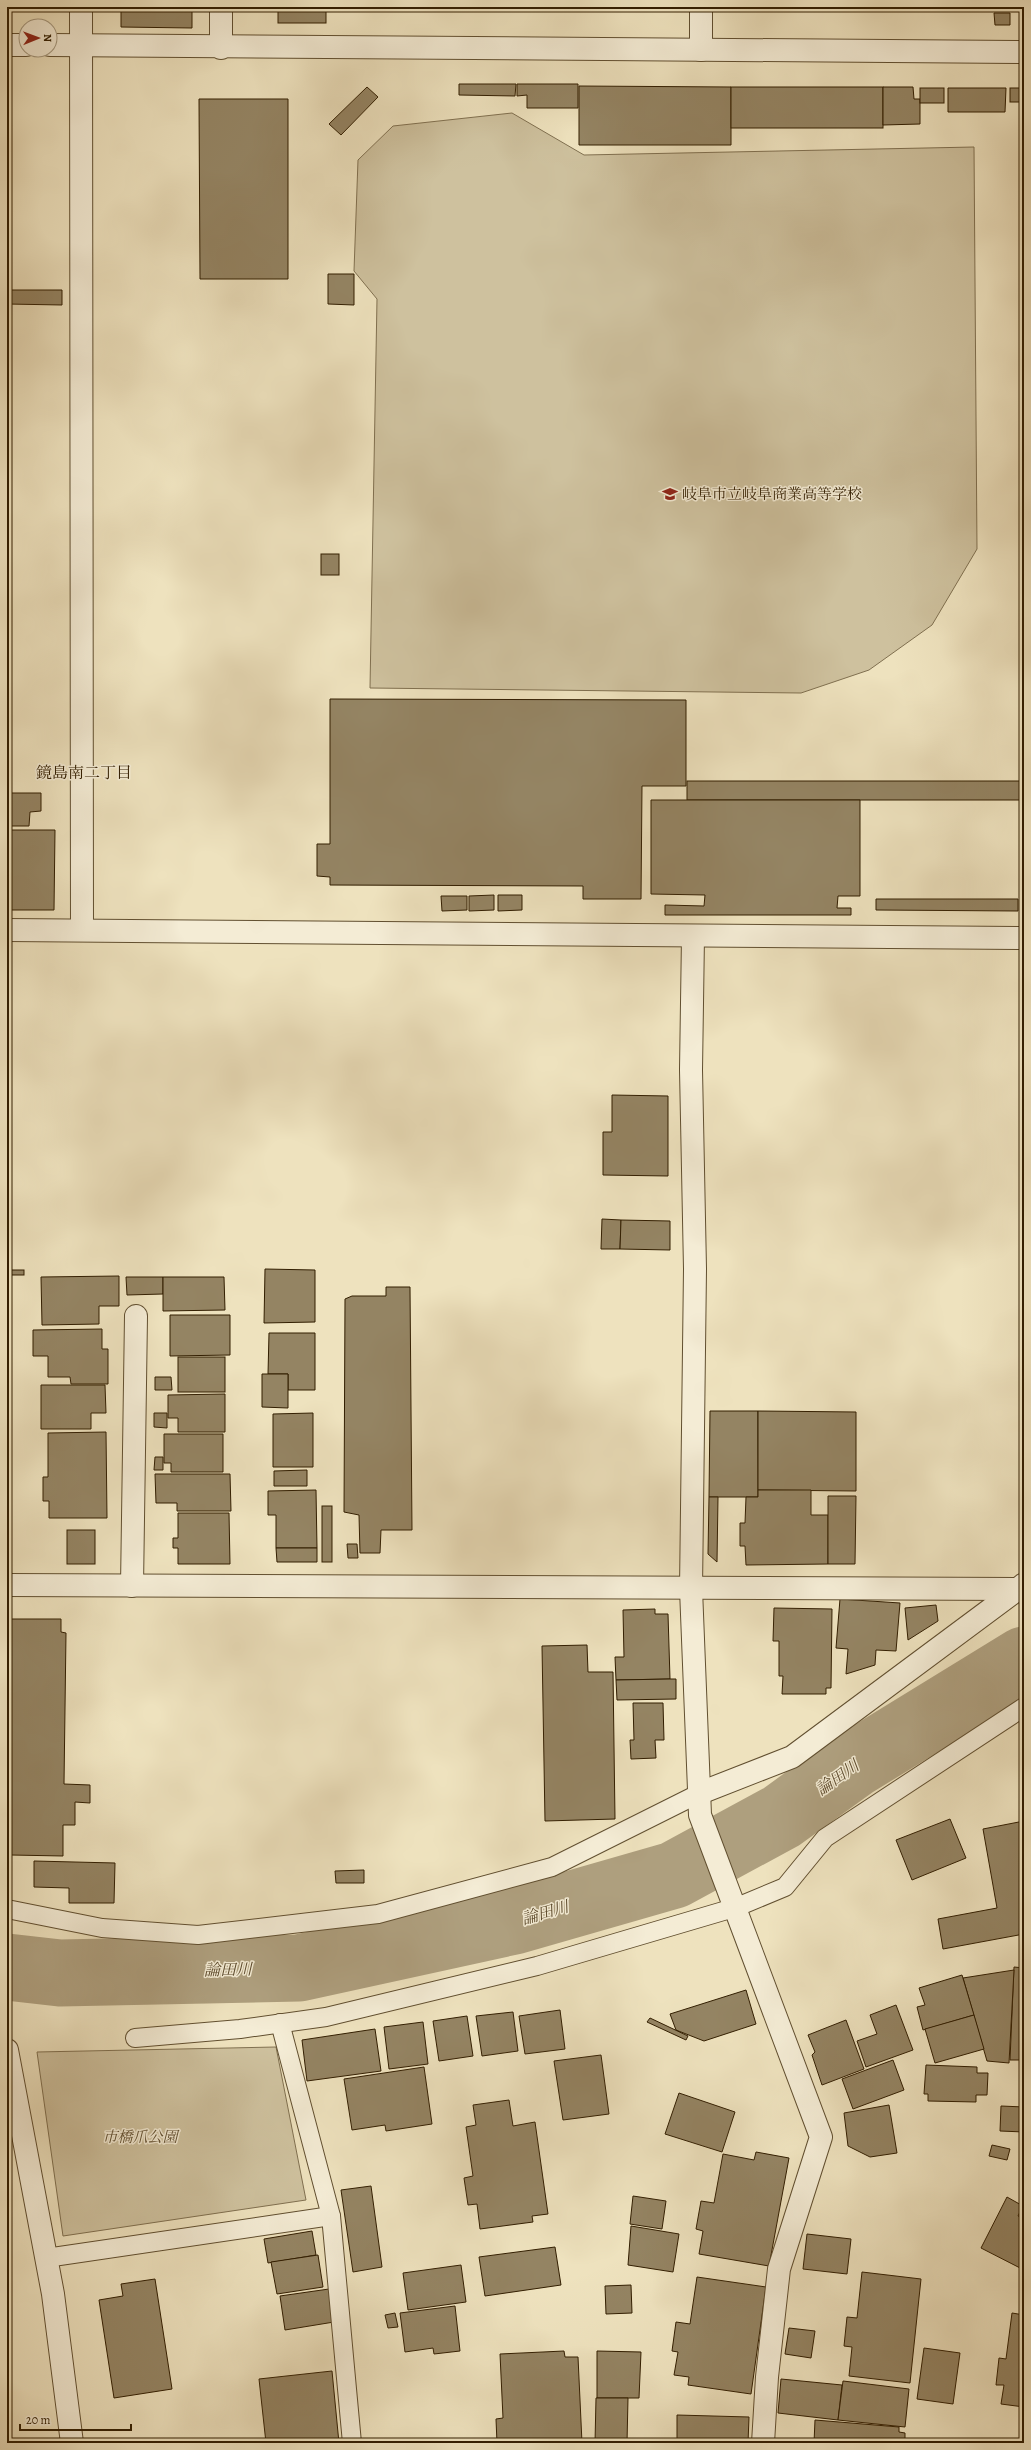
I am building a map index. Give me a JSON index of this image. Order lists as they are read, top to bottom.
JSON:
{
  "districts": ["鏡島南二丁目"],
  "water": ["論田川"],
  "parks": ["市橋爪公園"],
  "places": {
    "school or university": ["岐阜市立岐阜商業高等学校"]
  },
  "scale_bar": "20 m",
  "north": "right"
}
